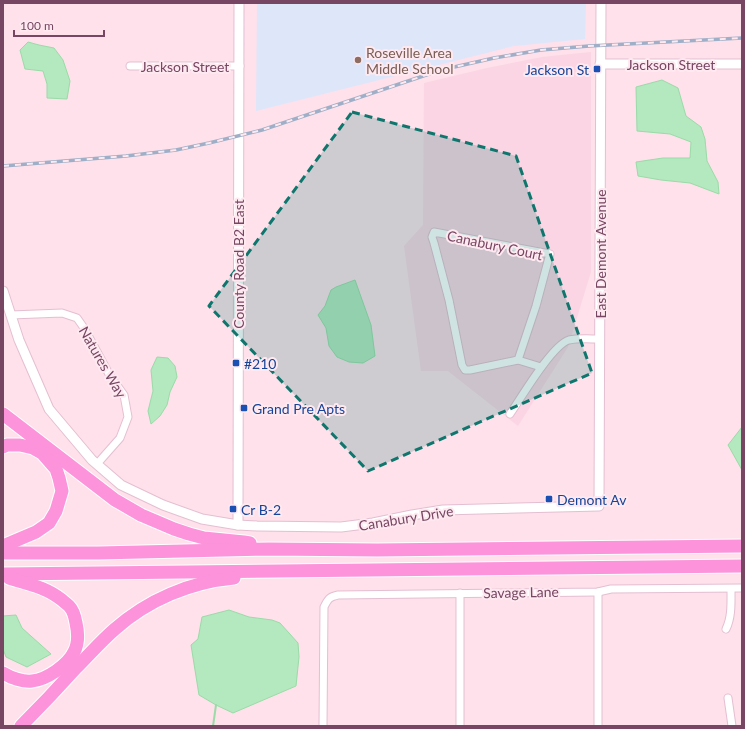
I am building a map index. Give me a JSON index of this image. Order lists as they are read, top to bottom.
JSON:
{
  "streets": {
    "street": [
      "Jackson Street",
      "Canabury Court",
      "East Demont Avenue",
      "County Road B2 East",
      "Natures Way",
      "Canabury Drive",
      "Savage Lane"
    ]
  },
  "crossings": [
    ["Jackson Street", "East Demont Avenue"],
    ["Jackson Street", "County Road B2 East"],
    ["East Demont Avenue", "Canabury Drive"],
    ["County Road B2 East", "Canabury Drive"],
    ["Natures Way", "Canabury Drive"]
  ],
  "places": {
    "other": ["Roseville Area Middle School"],
    "transit": [
      "Jackson St",
      "#210",
      "Grand Pre Apts",
      "Demont Av",
      "Cr B-2"
    ]
  },
  "scale_bar": "100 m"
}
